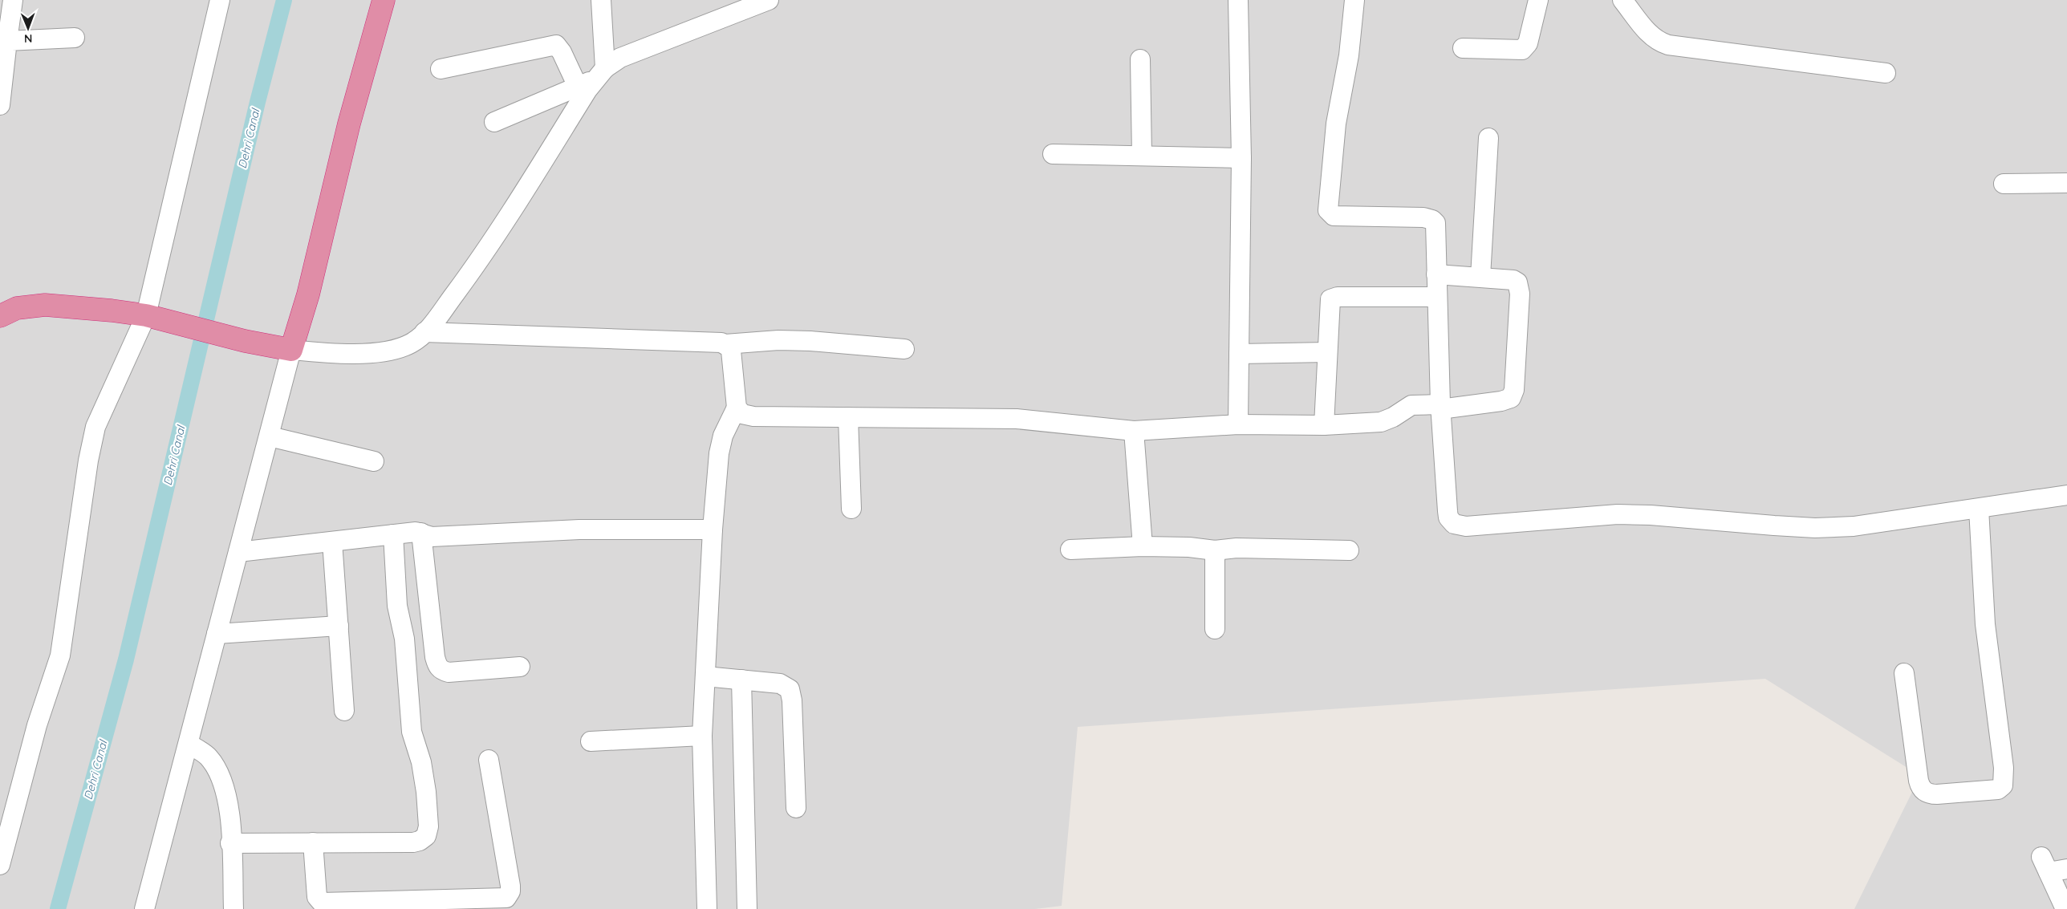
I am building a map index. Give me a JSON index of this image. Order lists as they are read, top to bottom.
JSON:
{
  "water": ["Dehri Canal"],
  "north": "bottom"
}
